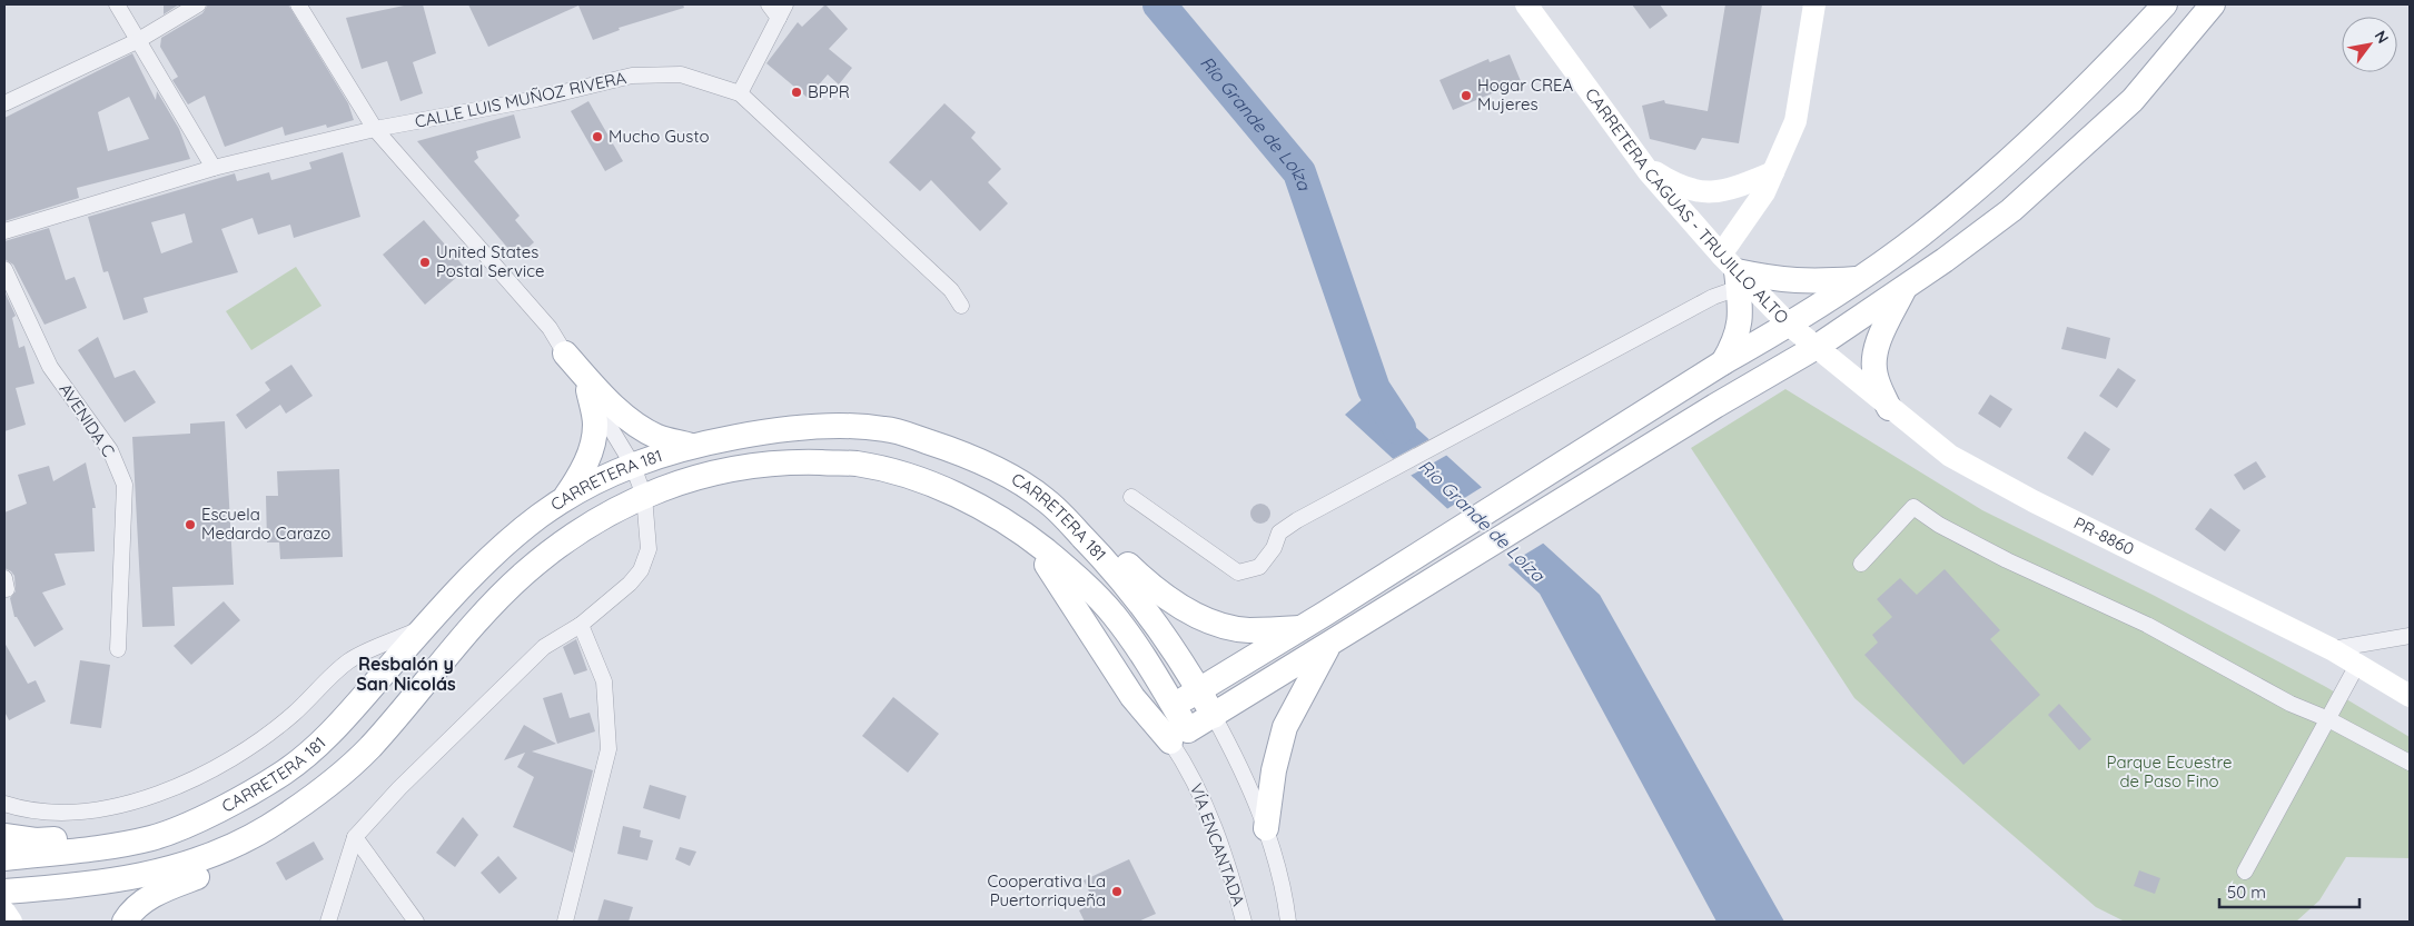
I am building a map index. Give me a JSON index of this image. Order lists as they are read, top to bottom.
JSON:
{
  "streets": {
    "main road": ["CARRETERA 181"],
    "street": [
      "CALLE LUIS MUÑOZ RIVERA",
      "CARRETERA CAGUAS - TRUJILLO ALTO",
      "AVENIDA C",
      "PR-8860",
      "VÍA ENCANTADA"
    ]
  },
  "crossings": [
    ["CARRETERA CAGUAS - TRUJILLO ALTO", "PR-8860"],
    ["CARRETERA 181", "VÍA ENCANTADA"]
  ],
  "districts": ["Resbalón y San Nicolás"],
  "water": ["Río Grande de Loíza"],
  "parks": ["Parque Ecuestre de Paso Fino"],
  "places": [
    "BPPR",
    "Hogar CREA Mujeres",
    "Mucho Gusto",
    "United States Postal Service",
    "Escuela Medardo Carazo",
    "Cooperativa La Puertorriqueña"
  ],
  "scale_bar": "50 m",
  "north": "top right"
}
